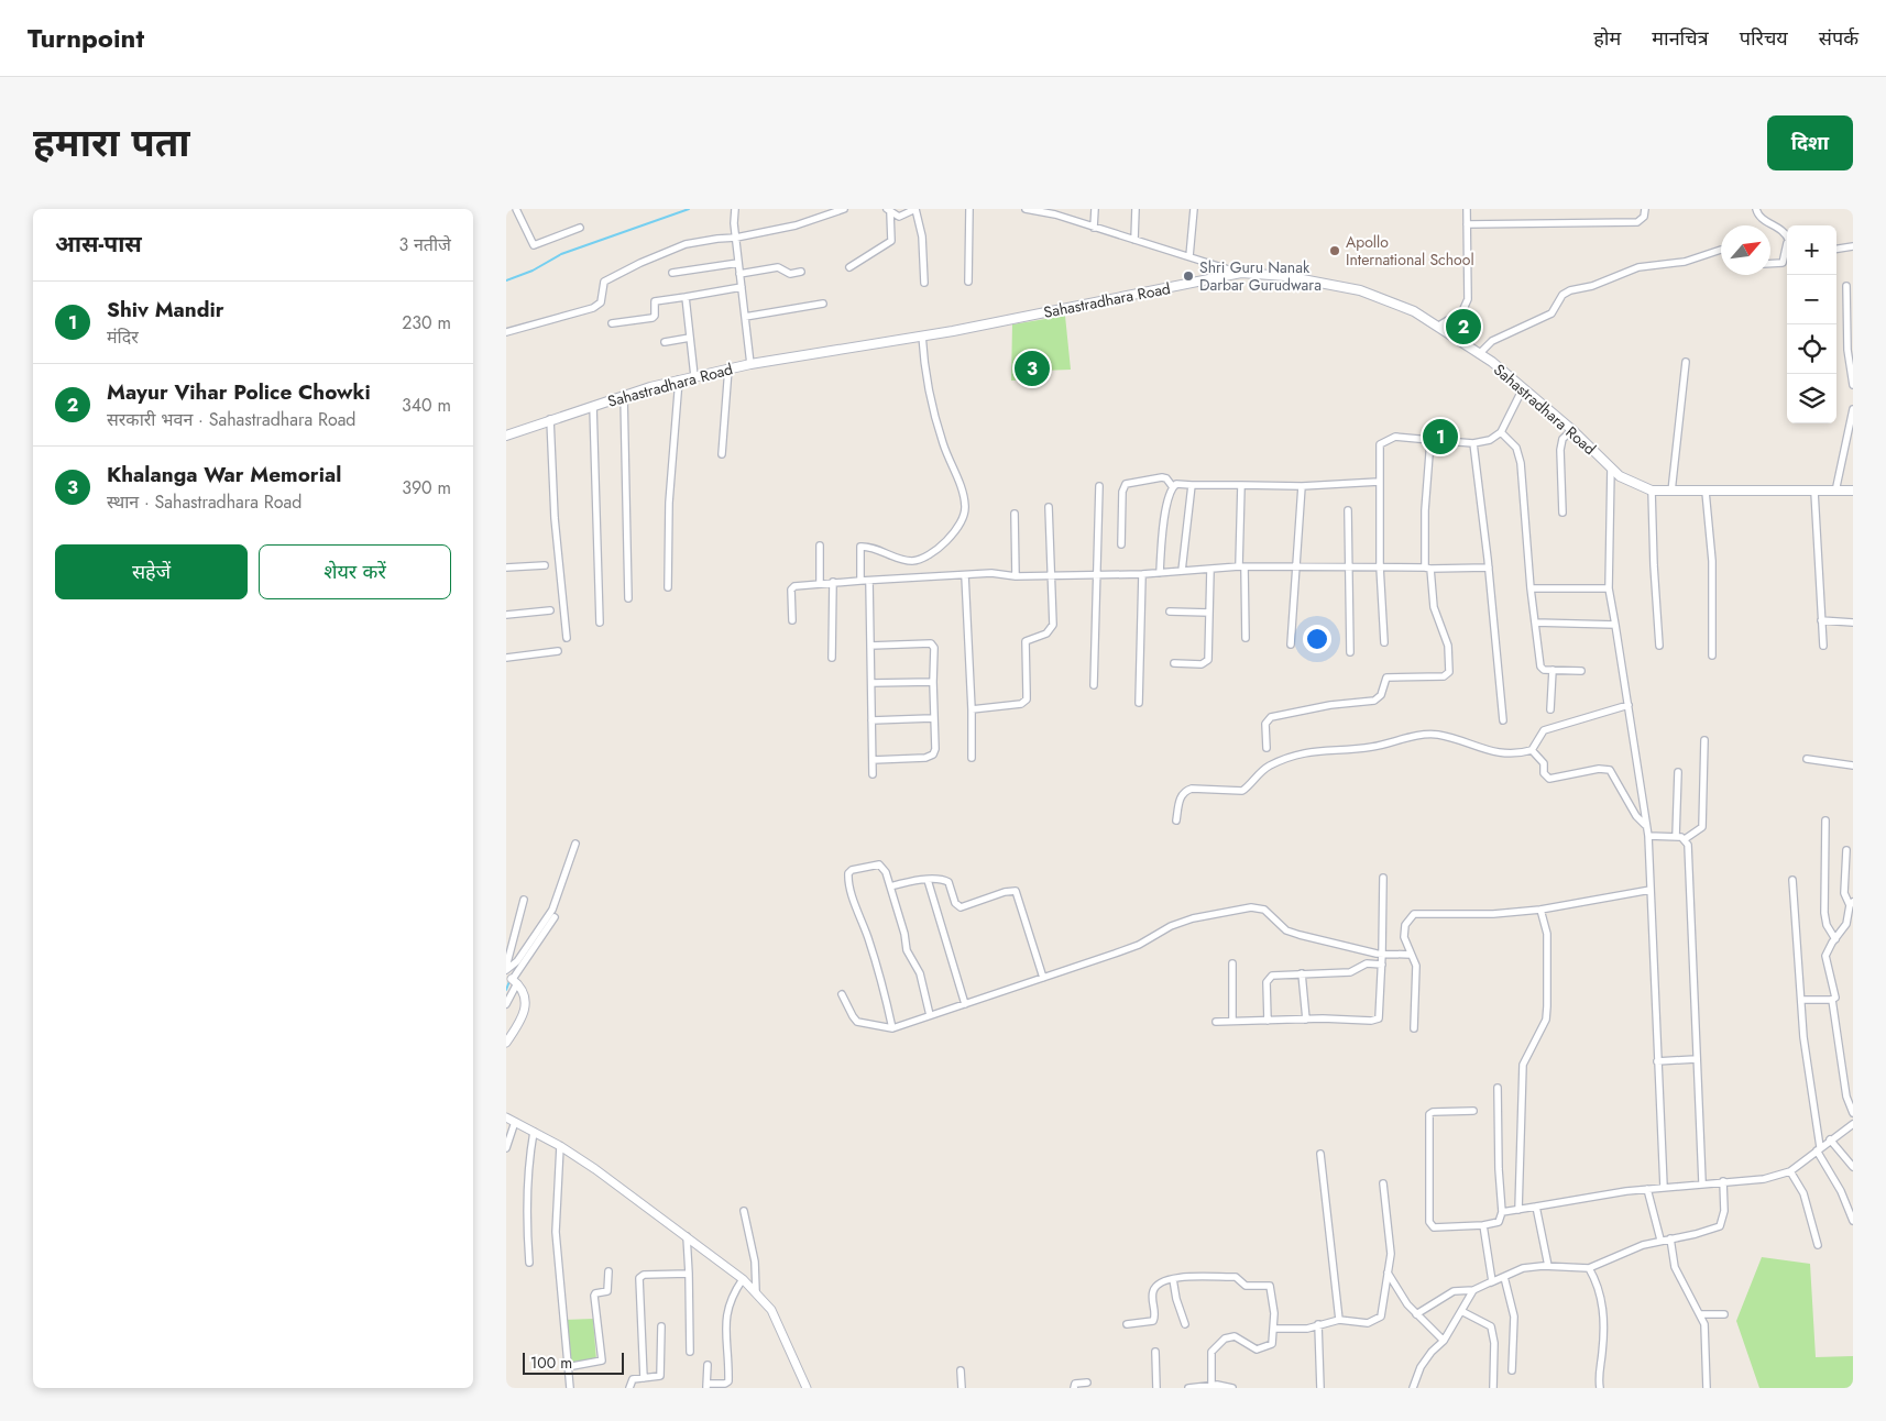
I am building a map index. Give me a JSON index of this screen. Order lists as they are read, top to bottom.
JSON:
{
  "streets": {
    "main road": ["Sahastradhara Road"]
  },
  "places": ["Apollo International School", "Shri Guru Nanak Darbar Gurudwara"],
  "scale_bar": "100 m",
  "north": "top right",
  "page": {
    "header": "Turnpoint",
    "nav": [
      "होम",
      "मानचित्र",
      "परिचय",
      "संपर्क"
    ],
    "title": "हमारा पता",
    "buttons": [
      "दिशा",
      ["सहेजें", "शेयर करें"]
    ],
    "heading": ["आस-पास", "3 नतीजे"],
    "map_buttons": ["+", "−"],
    "list": [
      {
        "mark": "1",
        "name": "Shiv Mandir",
        "note": "मंदिर",
        "value": "230 m"
      },
      {
        "mark": "2",
        "name": "Mayur Vihar Police Chowki",
        "note": "सरकारी भवन · Sahastradhara Road",
        "value": "340 m"
      },
      {
        "mark": "3",
        "name": "Khalanga War Memorial",
        "note": "स्थान · Sahastradhara Road",
        "value": "390 m"
      }
    ],
    "pins": ["2", "3", "1"],
    "scale": "100 m"
  }
}
